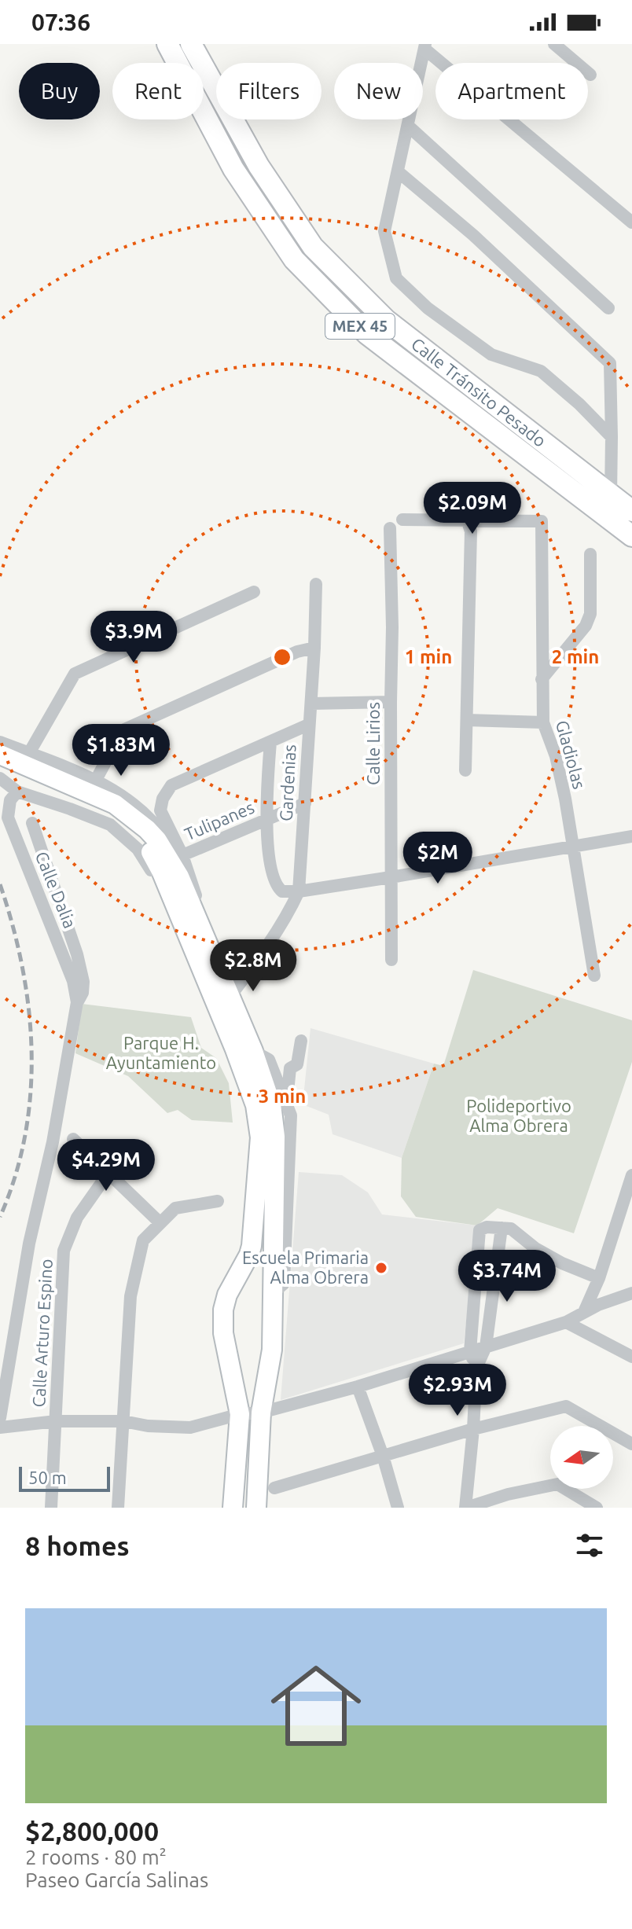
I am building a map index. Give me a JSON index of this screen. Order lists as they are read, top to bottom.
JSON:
{
  "streets": {
    "main road": ["MEX 45", "Calle Tránsito Pesado"],
    "street": [
      "Calle Lirios",
      "Gladiolas",
      "Gardenias",
      "Tulipanes",
      "Calle Dalia",
      "Calle Arturo Espino"
    ]
  },
  "crossings": [
    ["Gardenias", "Tulipanes"]
  ],
  "parks": ["Parque H. Ayuntamiento", "Polideportivo Alma Obrera"],
  "places": ["Escuela Primaria Alma Obrera"],
  "scale_bar": "50 m",
  "north": "left",
  "page": {
    "status": "07:36",
    "chip": [
      "Buy",
      "Rent",
      "Filters",
      "New",
      "Apartment"
    ],
    "price": [
      "$2.09M",
      "$3.9M",
      "$1.83M",
      "$2M",
      "$2.8M",
      "$4.29M",
      "$3.74M",
      "$2.93M"
    ],
    "scale": "50 m",
    "heading": "8 homes",
    "list": [
      {
        "name": "$2,800,000",
        "note": "2 rooms · 80 m² · Paseo García Salinas"
      }
    ]
  },
  "rings": ["1 min", "2 min", "3 min"]
}
